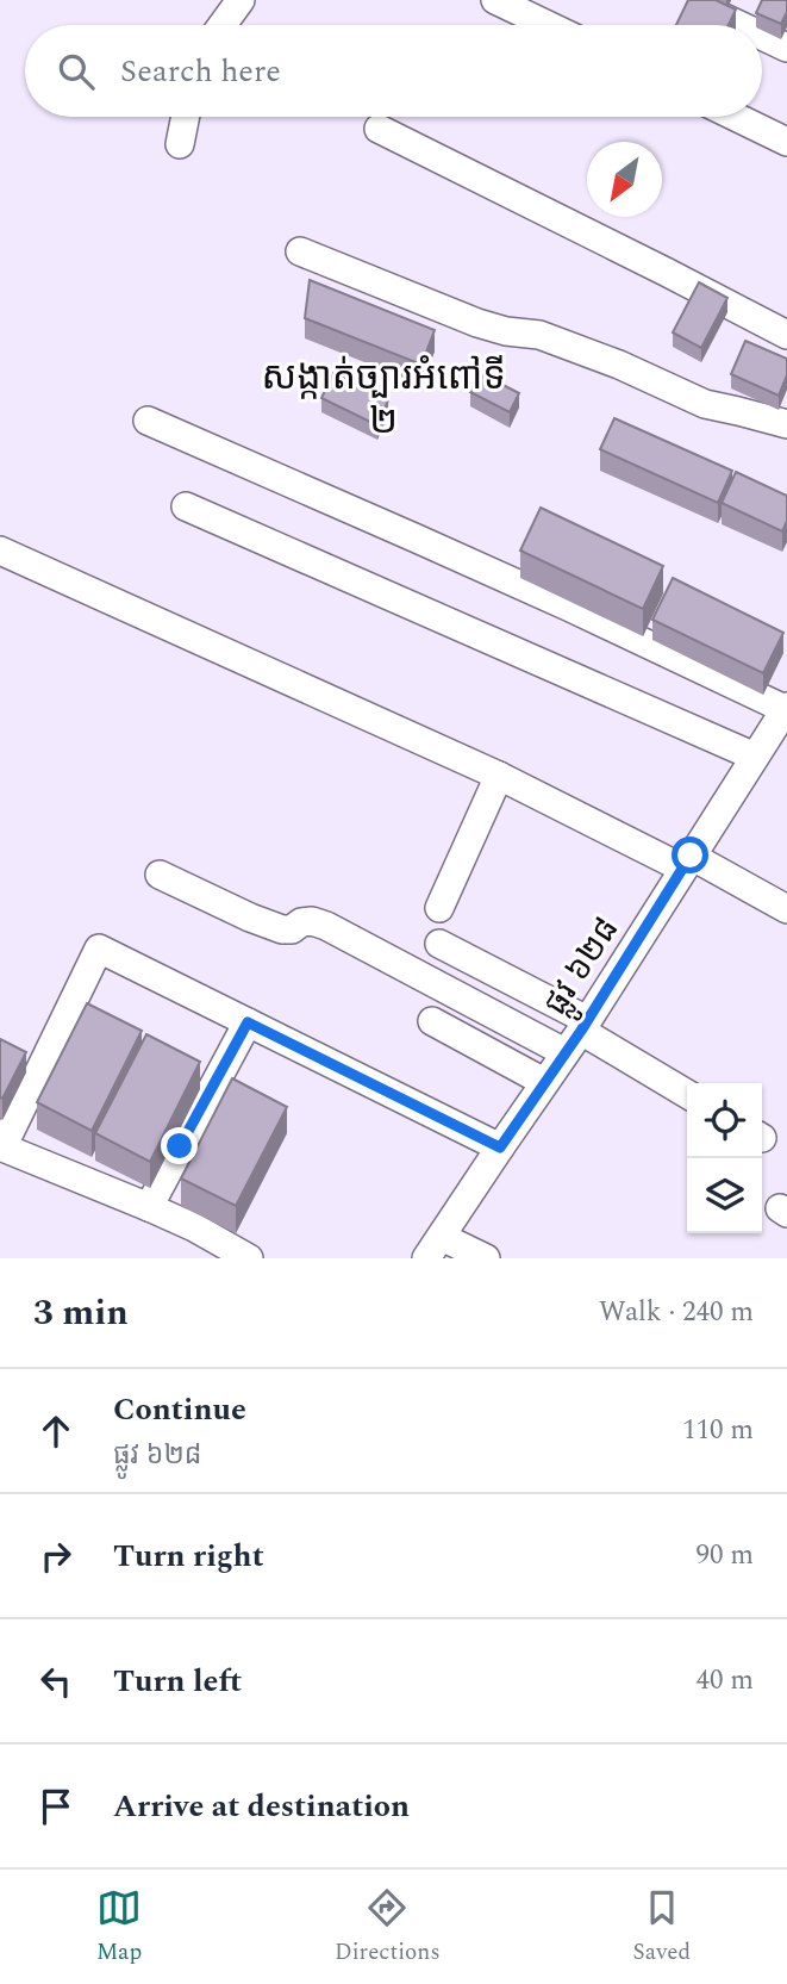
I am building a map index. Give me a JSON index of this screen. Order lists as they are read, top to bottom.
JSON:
{
  "streets": {
    "street": ["ផ្លូវ ៦២៨"]
  },
  "districts": ["សង្កាត់ច្បារអំពៅទី ២"],
  "north": "bottom left",
  "page": {
    "search": "Search here",
    "heading": ["3 min", "Walk · 240 m"],
    "list": [
      ["Continue", "ផ្លូវ ៦២៨", "110 m"],
      ["Turn right", "90 m"],
      ["Turn left", "40 m"],
      "Arrive at destination"
    ],
    "nav": ["Map", "Directions", "Saved"]
  }
}
